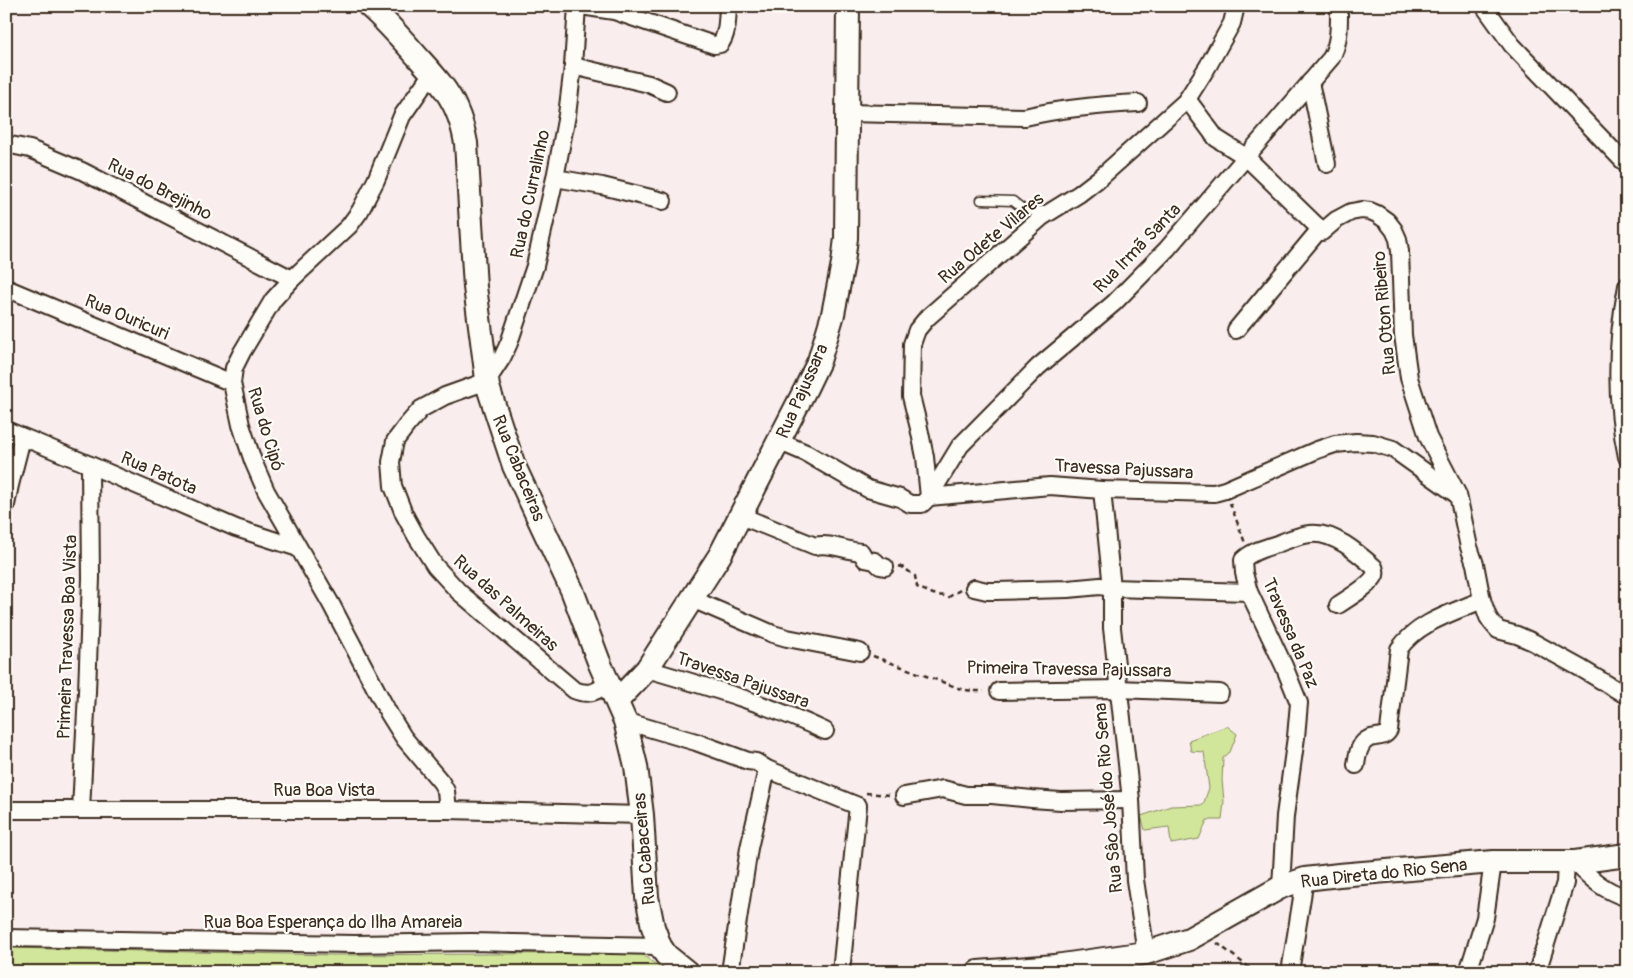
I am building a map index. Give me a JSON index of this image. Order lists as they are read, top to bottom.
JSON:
{
  "streets": {
    "main road": ["Rua Pajussara", "Rua Cabaceiras", "Rua Direta do Rio Sena"],
    "street": [
      "Rua do Brejinho",
      "Rua do Curralinho",
      "Rua Odete Vilares",
      "Rua Irmã Santa",
      "Rua Oton Ribeiro",
      "Rua Ouricuri",
      "Rua do Cipó",
      "Travessa Pajussara",
      "Rua Patota",
      "Rua das Palmeiras",
      "Travessa da Paz",
      "Primeira Travessa Boa Vista",
      "Primeira Travessa Pajussara",
      "Rua Boa Vista",
      "Rua Sâo José do Rio Sena",
      "Rua Boa Esperança do Ilha Amareia"
    ]
  },
  "crossings": [
    ["Rua do Brejinho", "Rua do Cipó"],
    ["Rua do Curralinho", "Rua Cabaceiras"],
    ["Rua do Curralinho", "Rua das Palmeiras"],
    ["Rua Odete Vilares", "Rua Irmã Santa"],
    ["Rua Odete Vilares", "Travessa Pajussara"],
    ["Rua Irmã Santa", "Travessa Pajussara"],
    ["Rua Oton Ribeiro", "Travessa Pajussara"],
    ["Rua Ouricuri", "Rua do Cipó"],
    ["Rua Pajussara", "Rua Cabaceiras"],
    ["Rua Pajussara", "Travessa Pajussara"],
    ["Rua Pajussara", "Rua das Palmeiras"],
    ["Rua do Cipó", "Rua Cabaceiras"],
    ["Rua do Cipó", "Rua Patota"],
    ["Rua do Cipó", "Rua Boa Vista"],
    ["Rua Cabaceiras", "Rua das Palmeiras"],
    ["Rua Cabaceiras", "Rua Boa Vista"],
    ["Rua Cabaceiras", "Rua Boa Esperança do Ilha Amareia"],
    ["Travessa Pajussara", "Rua Sâo José do Rio Sena"],
    ["Rua Patota", "Primeira Travessa Boa Vista"],
    ["Travessa da Paz", "Rua Direta do Rio Sena"],
    ["Primeira Travessa Boa Vista", "Rua Boa Vista"],
    ["Primeira Travessa Pajussara", "Rua Sâo José do Rio Sena"],
    ["Rua Sâo José do Rio Sena", "Rua Direta do Rio Sena"]
  ]
}
